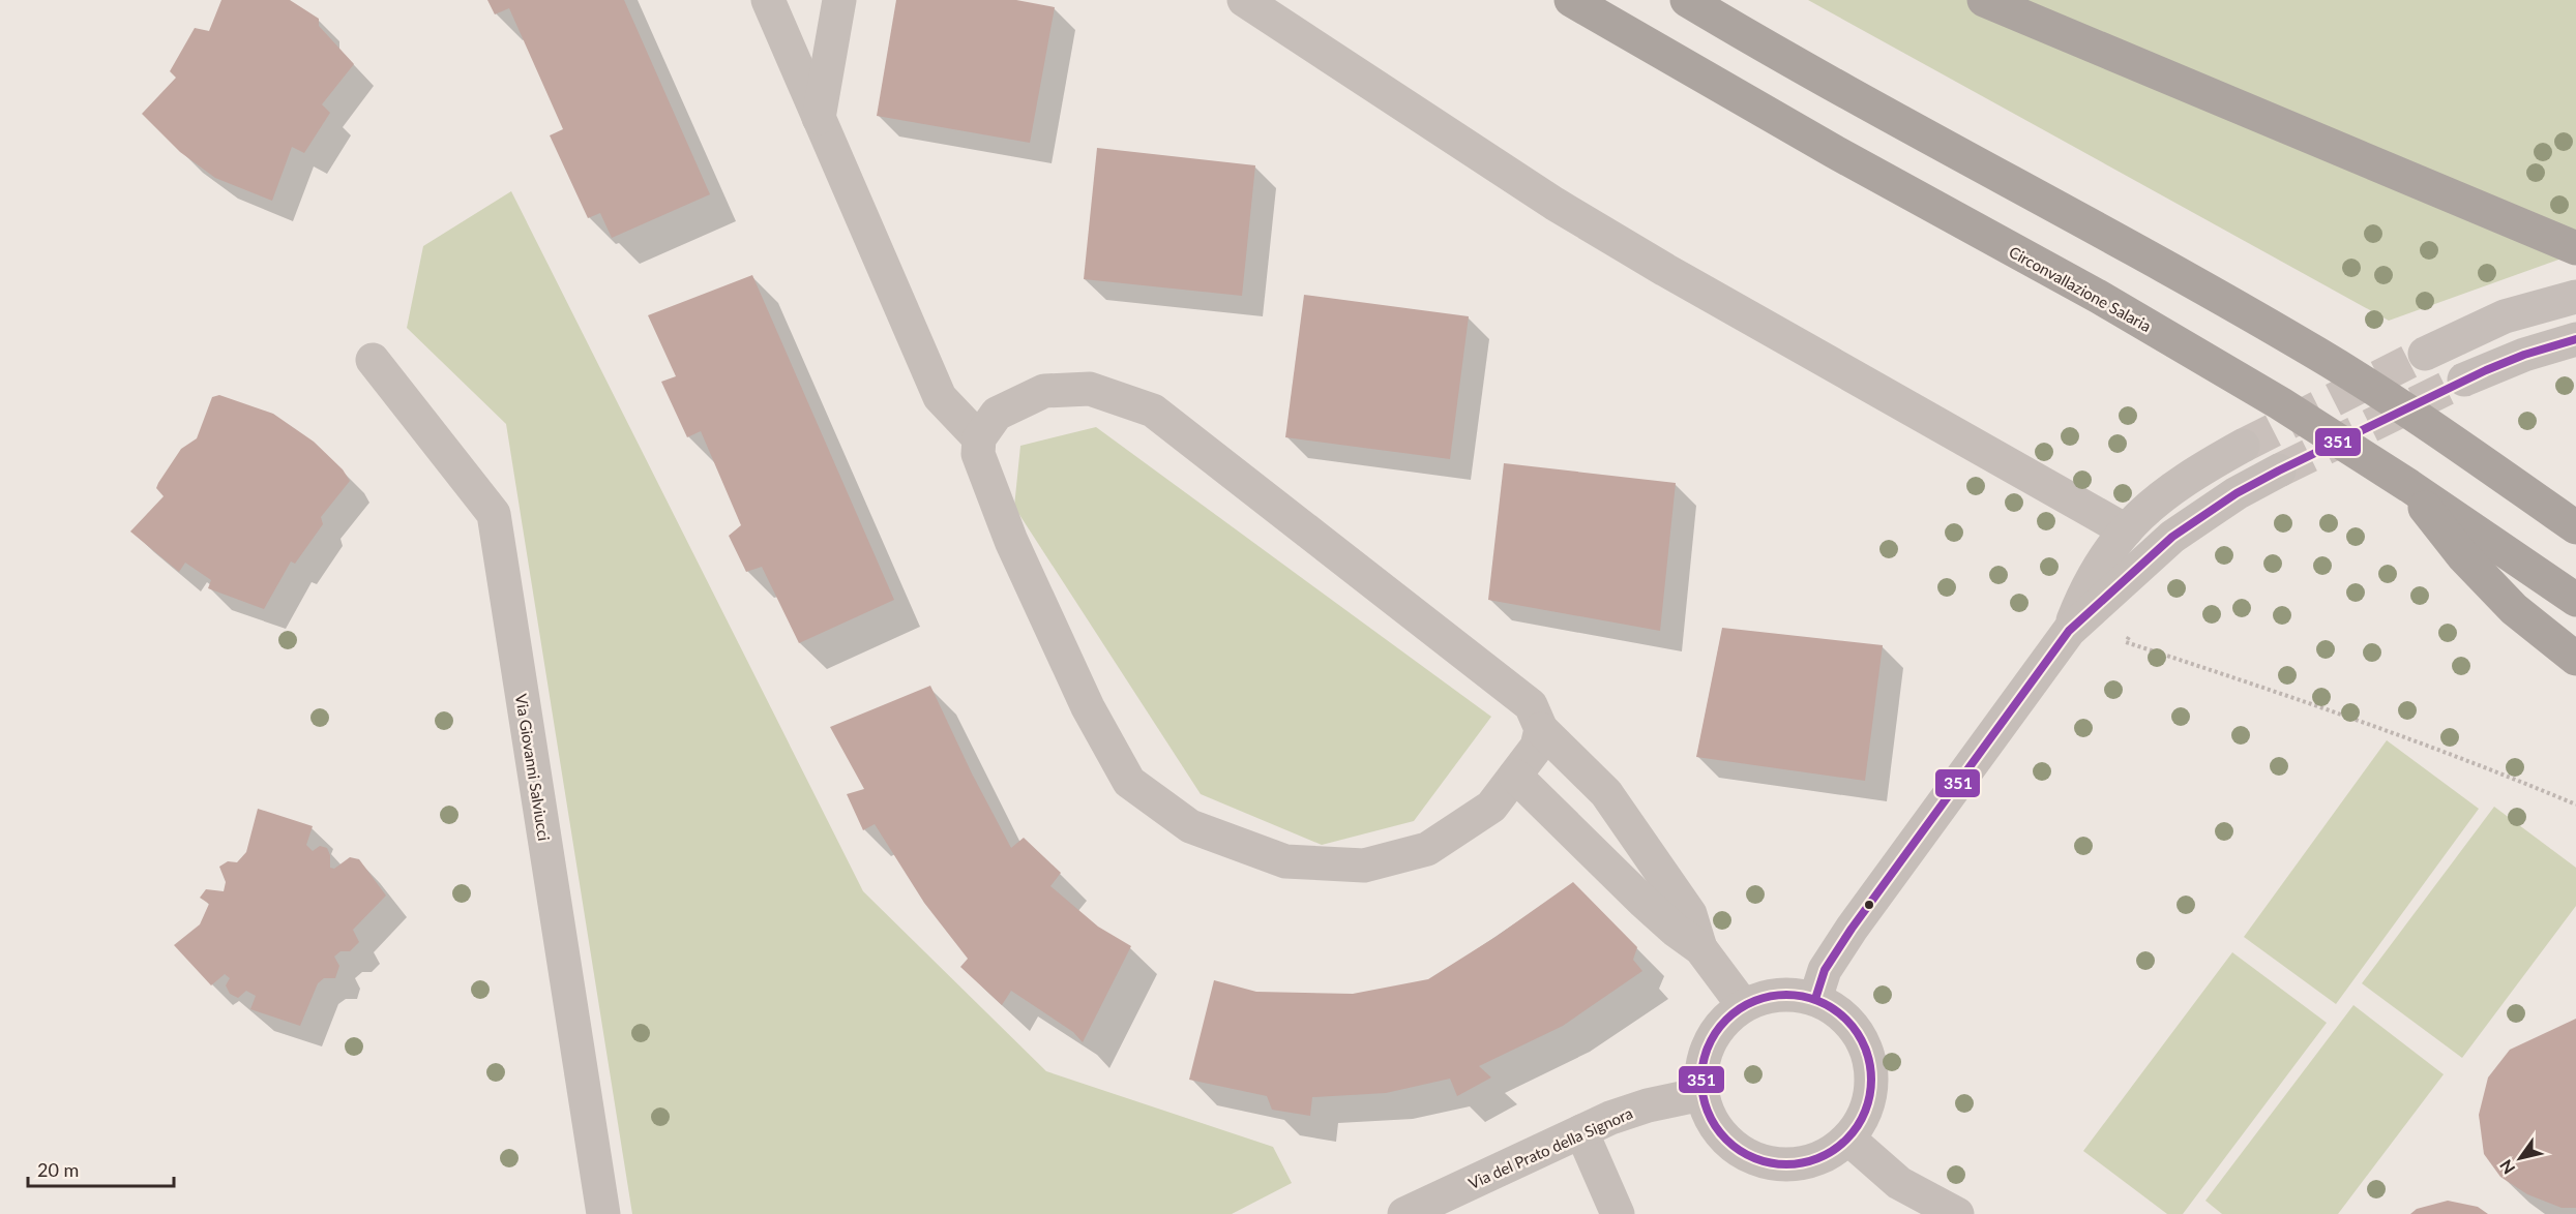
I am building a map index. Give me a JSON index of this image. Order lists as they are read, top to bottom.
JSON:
{
  "streets": {
    "highway": ["Circonvallazione Salaria"],
    "street": ["Via Giovanni Salviucci", "Via del Prato della Signora"]
  },
  "lines": ["transit line 351"],
  "scale_bar": "20 m",
  "north": "bottom left"
}
